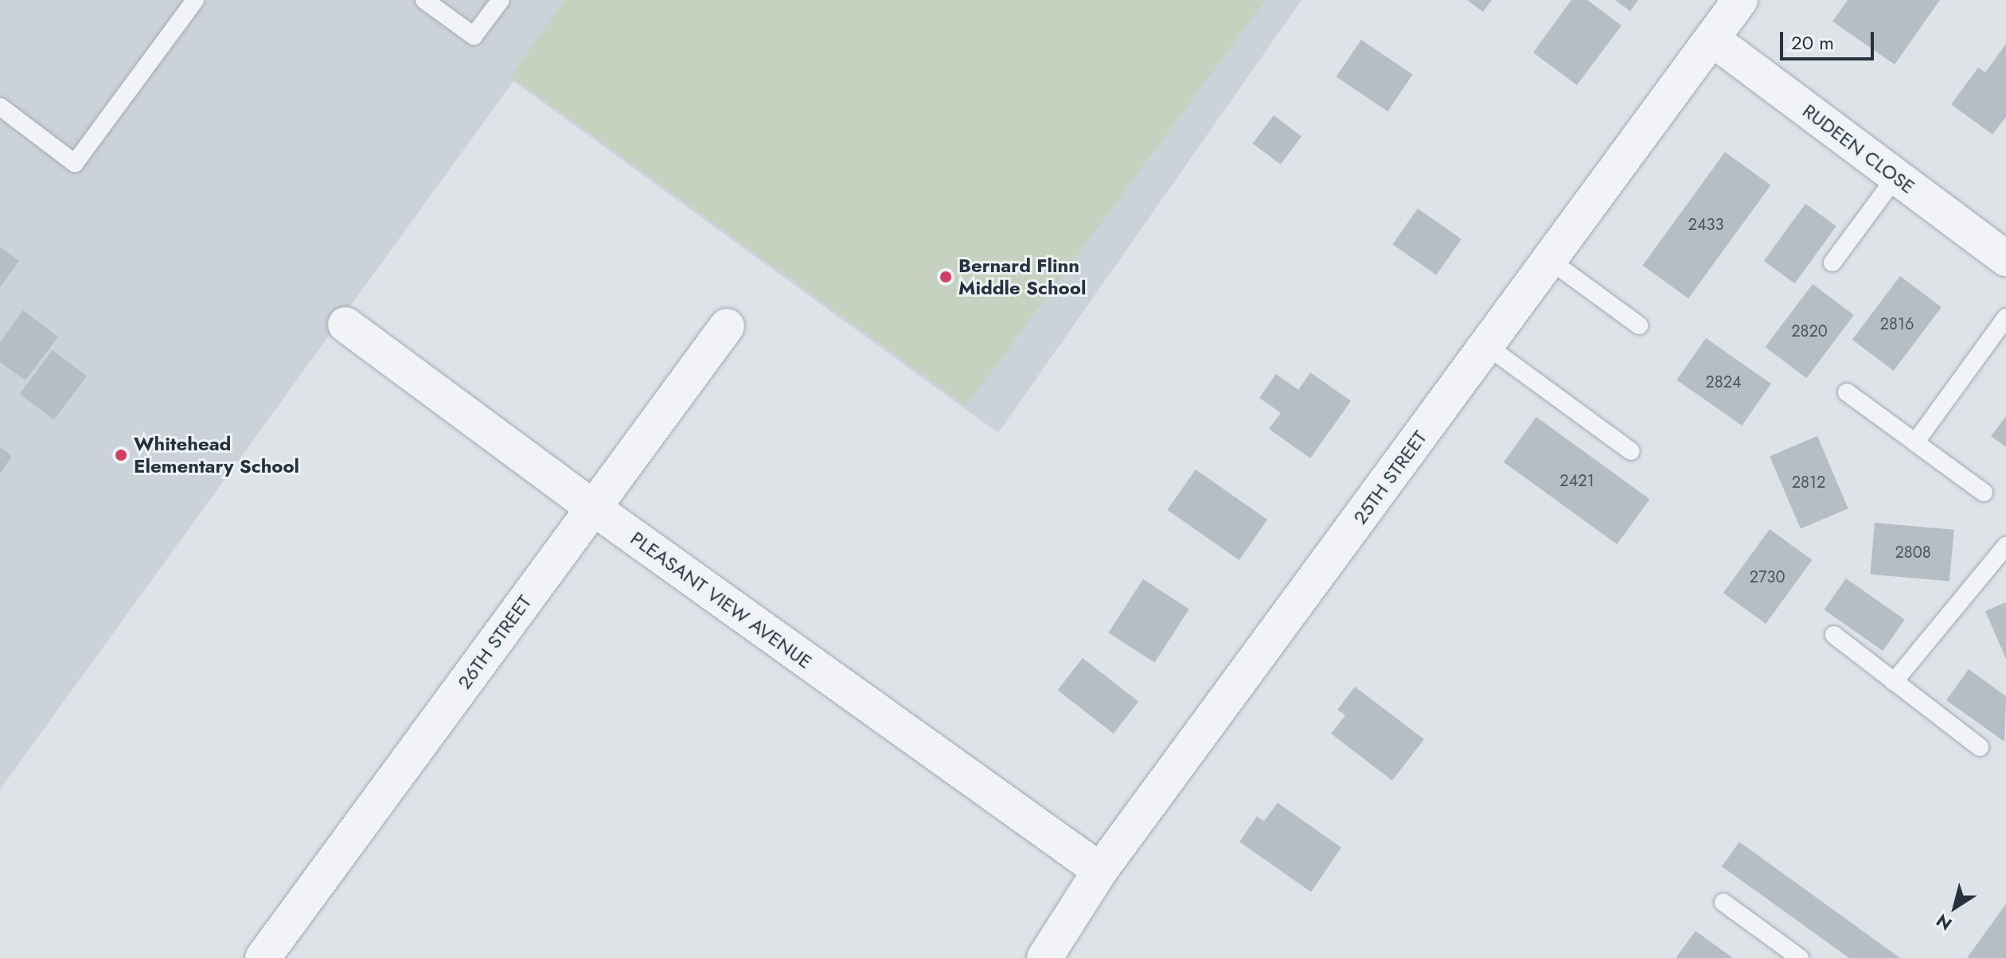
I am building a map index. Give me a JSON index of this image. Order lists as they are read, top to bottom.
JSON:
{
  "streets": {
    "street": [
      "RUDEEN CLOSE",
      "25TH STREET",
      "PLEASANT VIEW AVENUE",
      "26TH STREET"
    ]
  },
  "crossings": [
    ["RUDEEN CLOSE", "25TH STREET"],
    ["25TH STREET", "PLEASANT VIEW AVENUE"],
    ["PLEASANT VIEW AVENUE", "26TH STREET"]
  ],
  "places": ["Bernard Flinn Middle School", "Whitehead Elementary School"],
  "house_numbers": [
    "2433",
    "2816",
    "2820",
    "2824",
    "2421",
    "2812",
    "2808",
    "2730"
  ],
  "scale_bar": "20 m",
  "north": "bottom left"
}
